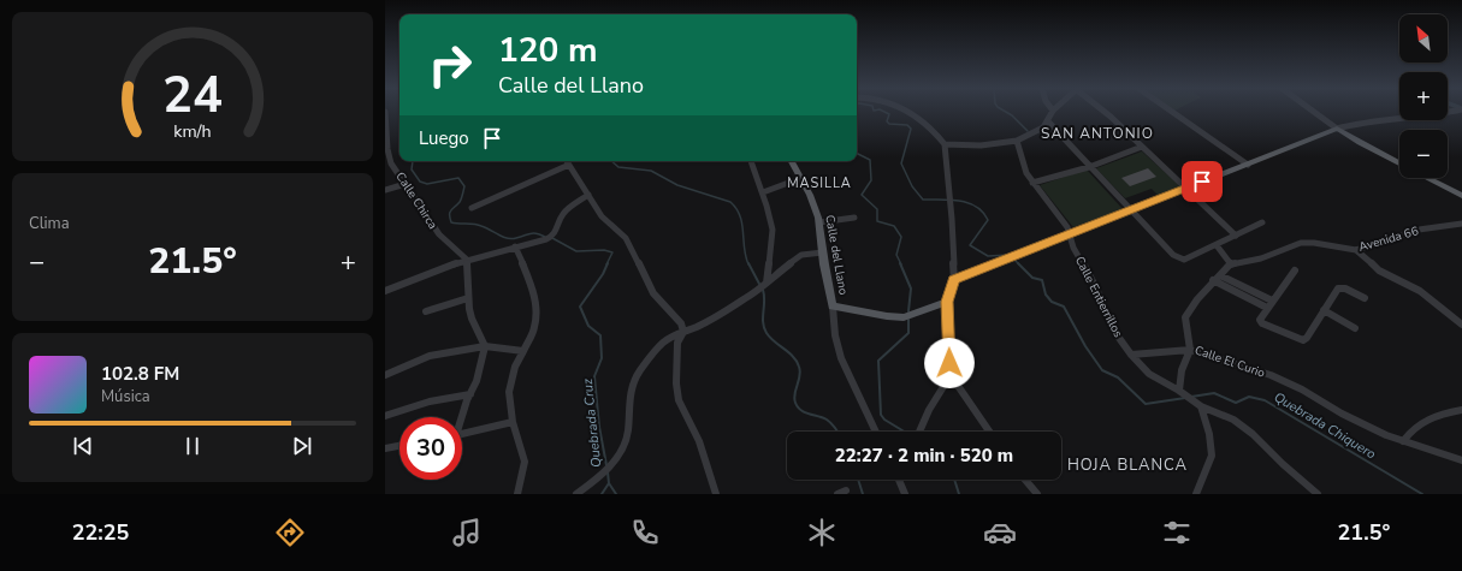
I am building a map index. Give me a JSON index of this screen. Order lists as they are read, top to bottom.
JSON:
{
  "streets": {
    "main road": ["Calle del Llano"],
    "street": [
      "Calle Chirca",
      "Avenida 66",
      "Calle Entierrillos",
      "Calle El Curio"
    ]
  },
  "crossings": [
    ["Avenida 66", "Calle El Curio"]
  ],
  "districts": ["SAN ANTONIO", "MASILLA", "HOJA BLANCA"],
  "water": ["Quebrada Cruz", "Quebrada Chiquero"],
  "north": "top left",
  "page": {
    "map_buttons": ["+", "−"],
    "turn": ["120 m", "Calle del Llano"],
    "then": "Luego",
    "tile": "Clima",
    "heat": ["−", "21.5°", "+"],
    "song": ["102.8 FM", "Música"],
    "limit": "30",
    "trip": "22:27 · 2 min · 520 m",
    "tabs": ["22:25", "21.5°"],
    "gauge": ["24", "km/h"]
  }
}
